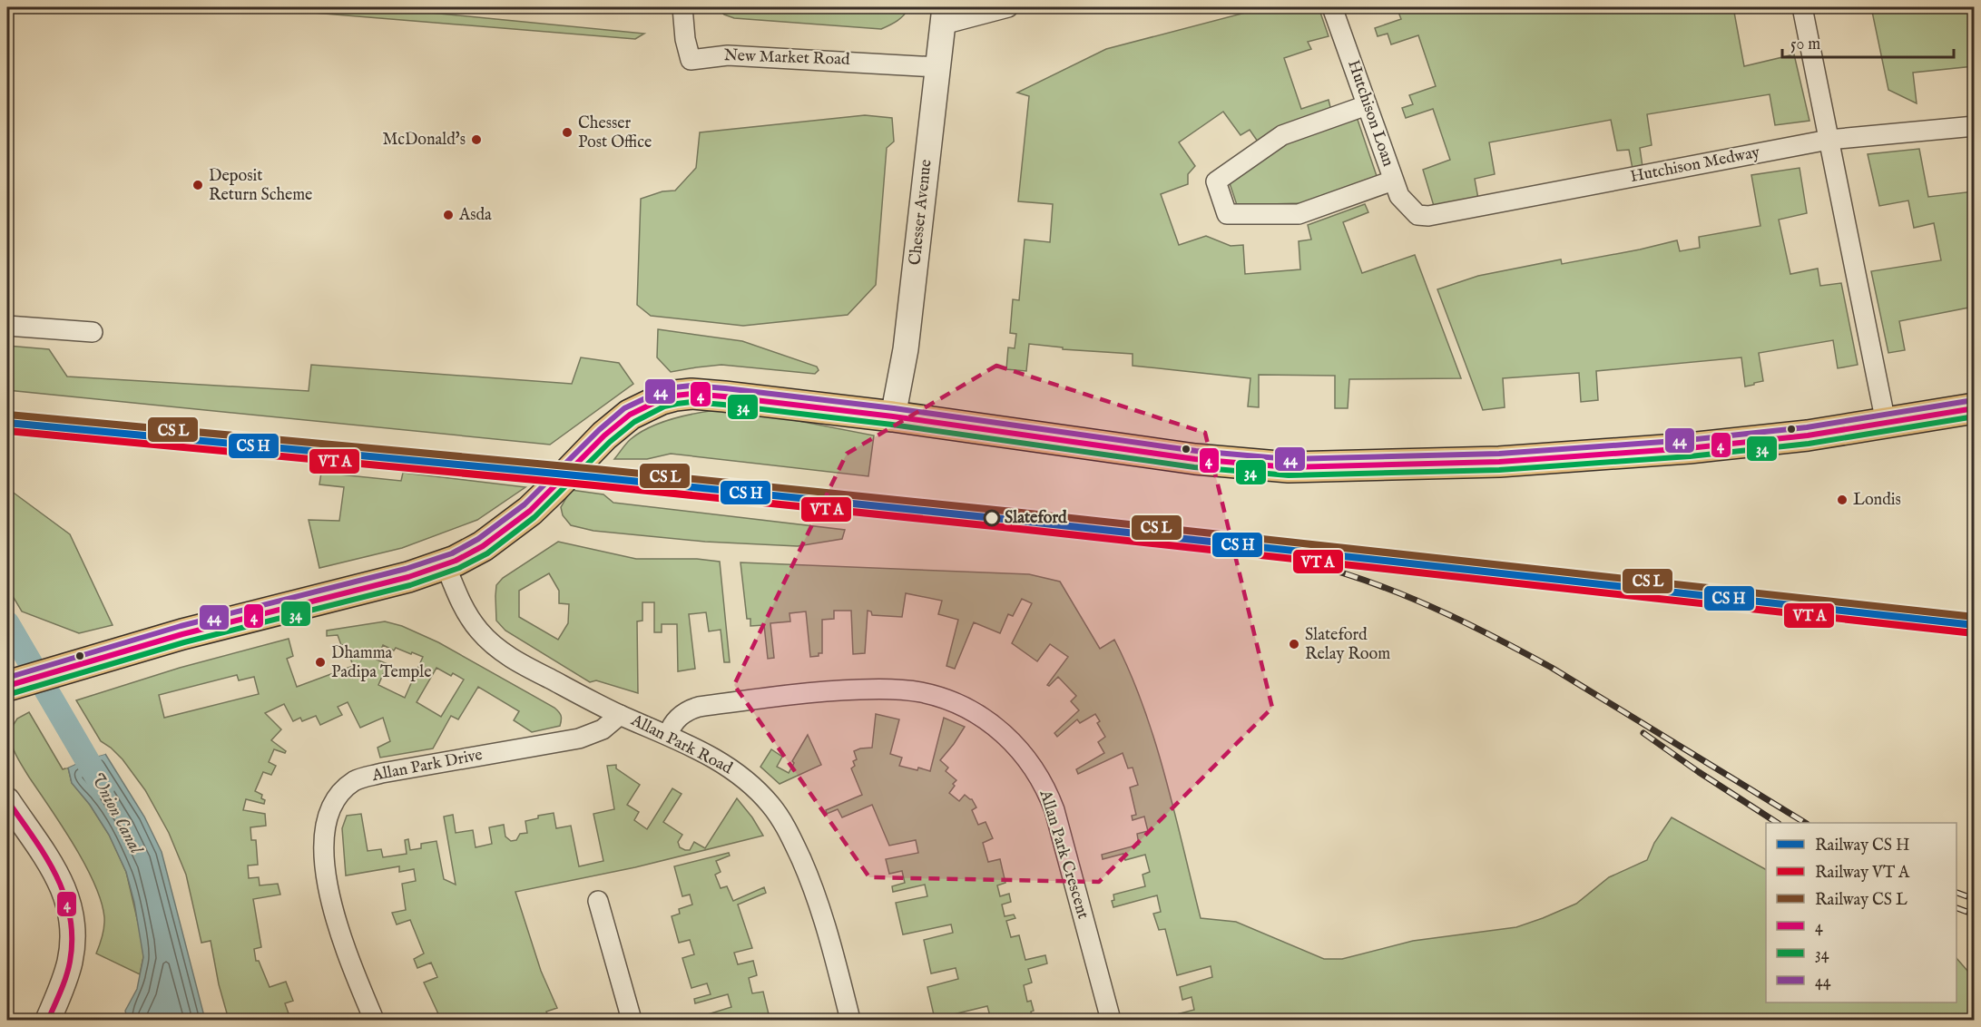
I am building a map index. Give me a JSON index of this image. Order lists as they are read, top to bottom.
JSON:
{
  "streets": {
    "street": [
      "New Market Road",
      "Hutchison Loan",
      "Hutchison Medway",
      "Chesser Avenue",
      "Allan Park Road",
      "Allan Park Drive",
      "Allan Park Crescent"
    ]
  },
  "crossings": [
    ["New Market Road", "Chesser Avenue"],
    ["Hutchison Loan", "Hutchison Medway"],
    ["Allan Park Road", "Allan Park Drive"],
    ["Allan Park Road", "Allan Park Crescent"]
  ],
  "water": ["Union Canal"],
  "places": [
    "Chesser Post Office",
    "McDonald's",
    "Deposit Return Scheme",
    "Asda",
    "Londis",
    "Slateford",
    "Slateford Relay Room",
    "Dhamma Padipa Temple"
  ],
  "lines": ["transit line 44", "transit line 4", "transit line 34"],
  "legend": [
    "Railway CS H",
    "Railway VT A",
    "Railway CS L",
    "4",
    "34",
    "44"
  ],
  "scale_bar": "50 m"
}
